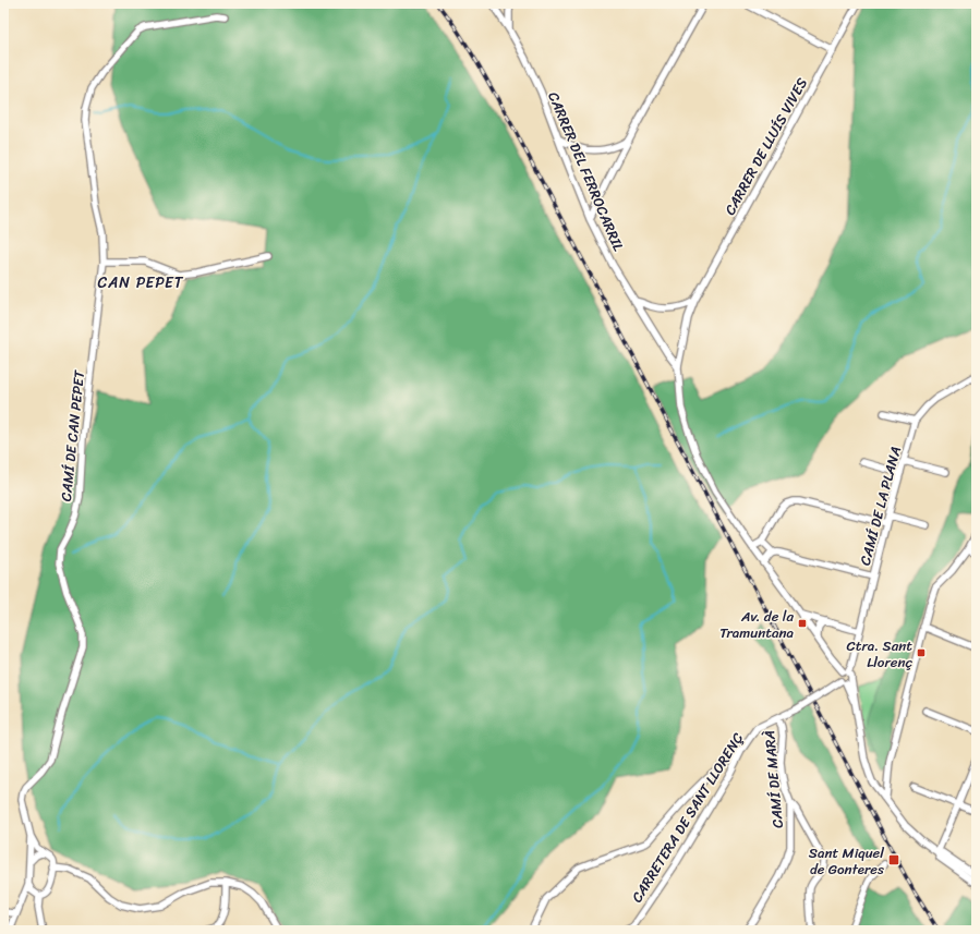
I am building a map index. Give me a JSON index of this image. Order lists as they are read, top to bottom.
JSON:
{
  "streets": {
    "street": [
      "CARRER DE LLUÍS VIVES",
      "CARRER DEL FERROCARRIL",
      "CAMÍ DE CAN PEPET",
      "CAMÍ DE LA PLANA",
      "CAMÍ DE MARÀ",
      "CARRETERA DE SANT LLORENÇ"
    ]
  },
  "crossings": [
    ["CARRER DE LLUÍS VIVES", "CARRER DEL FERROCARRIL"],
    ["CARRER DE LLUÍS VIVES", "CAMÍ DE LA PLANA"],
    ["CARRER DE LLUÍS VIVES", "CARRETERA DE SANT LLORENÇ"],
    ["CAMÍ DE LA PLANA", "CARRETERA DE SANT LLORENÇ"],
    ["CAMÍ DE MARÀ", "CARRETERA DE SANT LLORENÇ"]
  ],
  "districts": ["CAN PEPET"],
  "places": {
    "transit": ["Av. de la Tramuntana", "Ctra. Sant Llorenç", "Sant Miquel de Gonteres"]
  }
}
